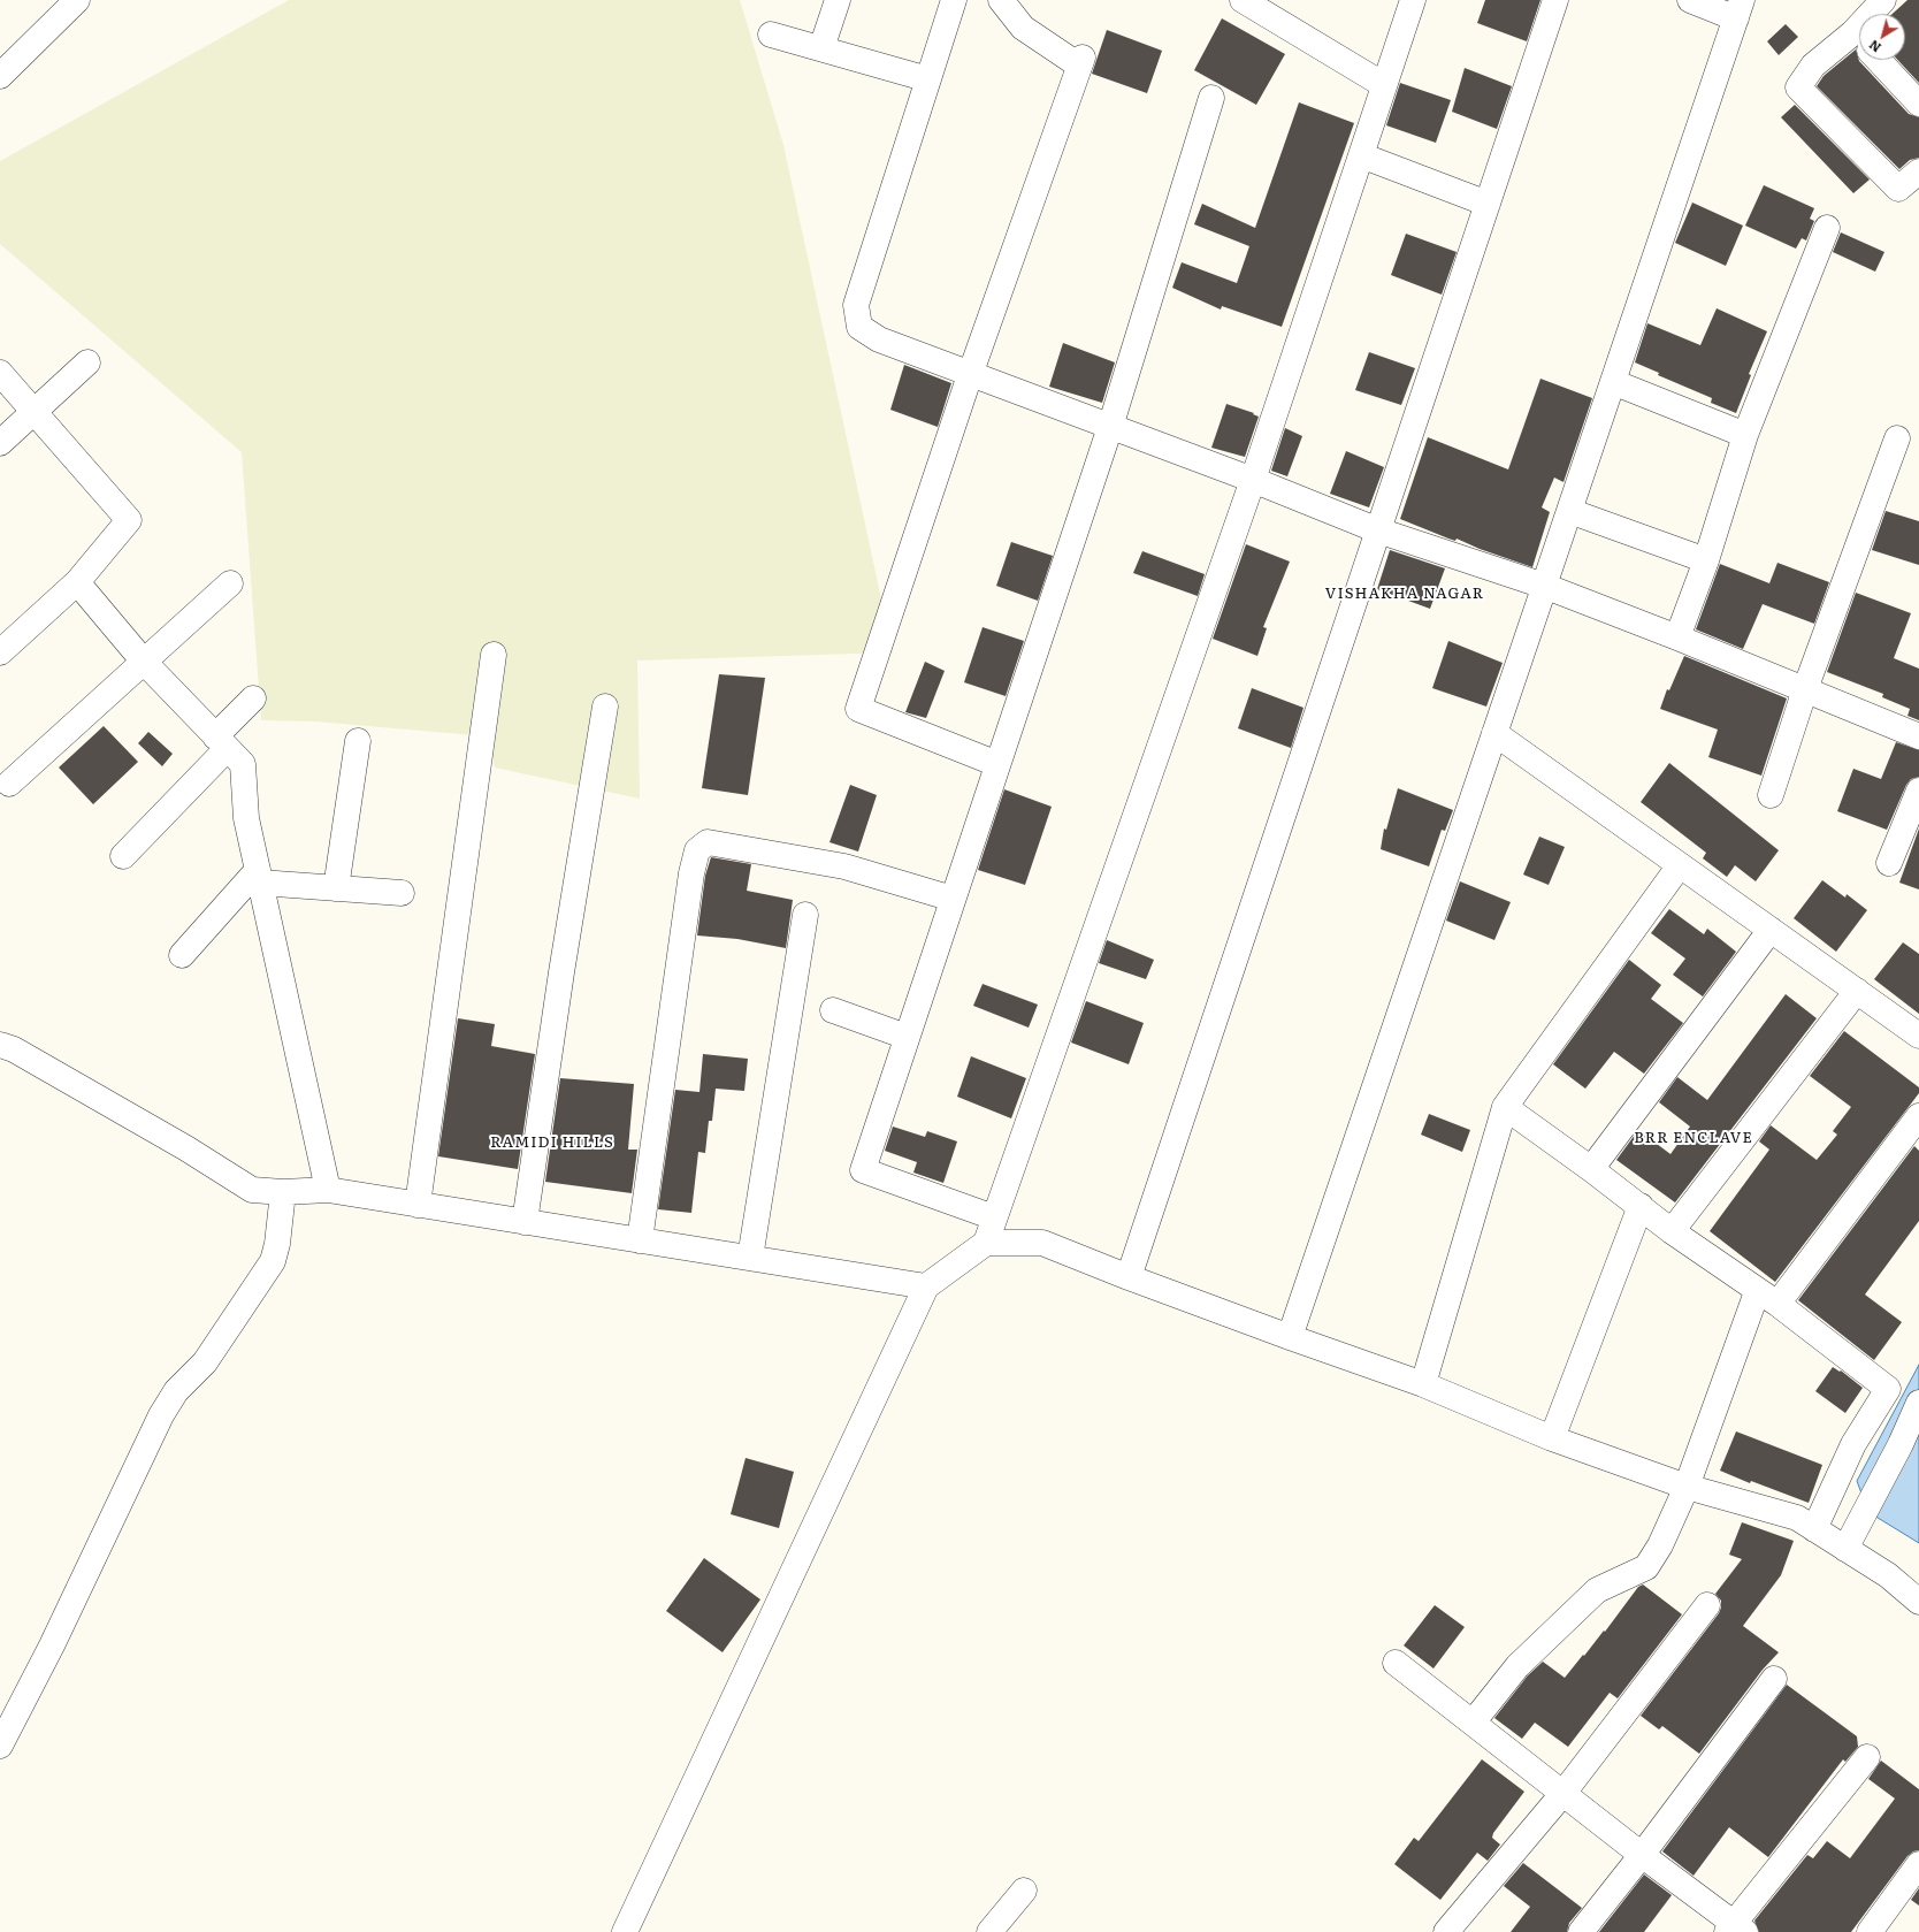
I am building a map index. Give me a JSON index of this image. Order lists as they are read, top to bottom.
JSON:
{
  "districts": ["VISHAKHA NAGAR", "BRR ENCLAVE", "RAMIDI HILLS"],
  "north": "bottom left"
}
